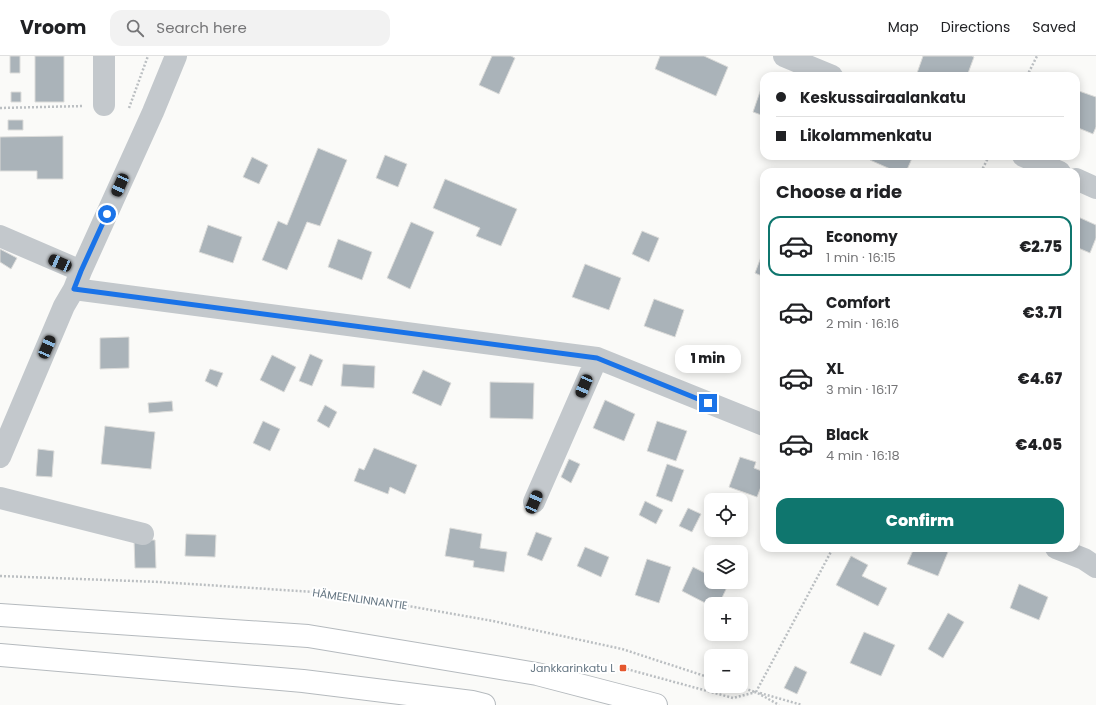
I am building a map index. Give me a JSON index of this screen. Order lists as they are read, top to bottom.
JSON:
{
  "streets": {
    "path": ["HÄMEENLINNANTIE"]
  },
  "places": {
    "transit": ["Jankkarinkatu L"]
  },
  "page": {
    "header": "Vroom",
    "search": "Search here",
    "nav": ["Map", "Directions", "Saved"],
    "banner": ["Keskussairaalankatu", "Likolammenkatu"],
    "heading": "Choose a ride",
    "list": [
      {
        "name": "Economy",
        "note": "1 min · 16:15",
        "value": "€2.75"
      },
      {
        "name": "Comfort",
        "note": "2 min · 16:16",
        "value": "€3.71"
      },
      {
        "name": "XL",
        "note": "3 min · 16:17",
        "value": "€4.67"
      },
      {
        "name": "Black",
        "note": "4 min · 16:18",
        "value": "€4.05"
      }
    ],
    "bubble": "1 min",
    "buttons": "Confirm",
    "map_buttons": ["+", "−"]
  }
}
